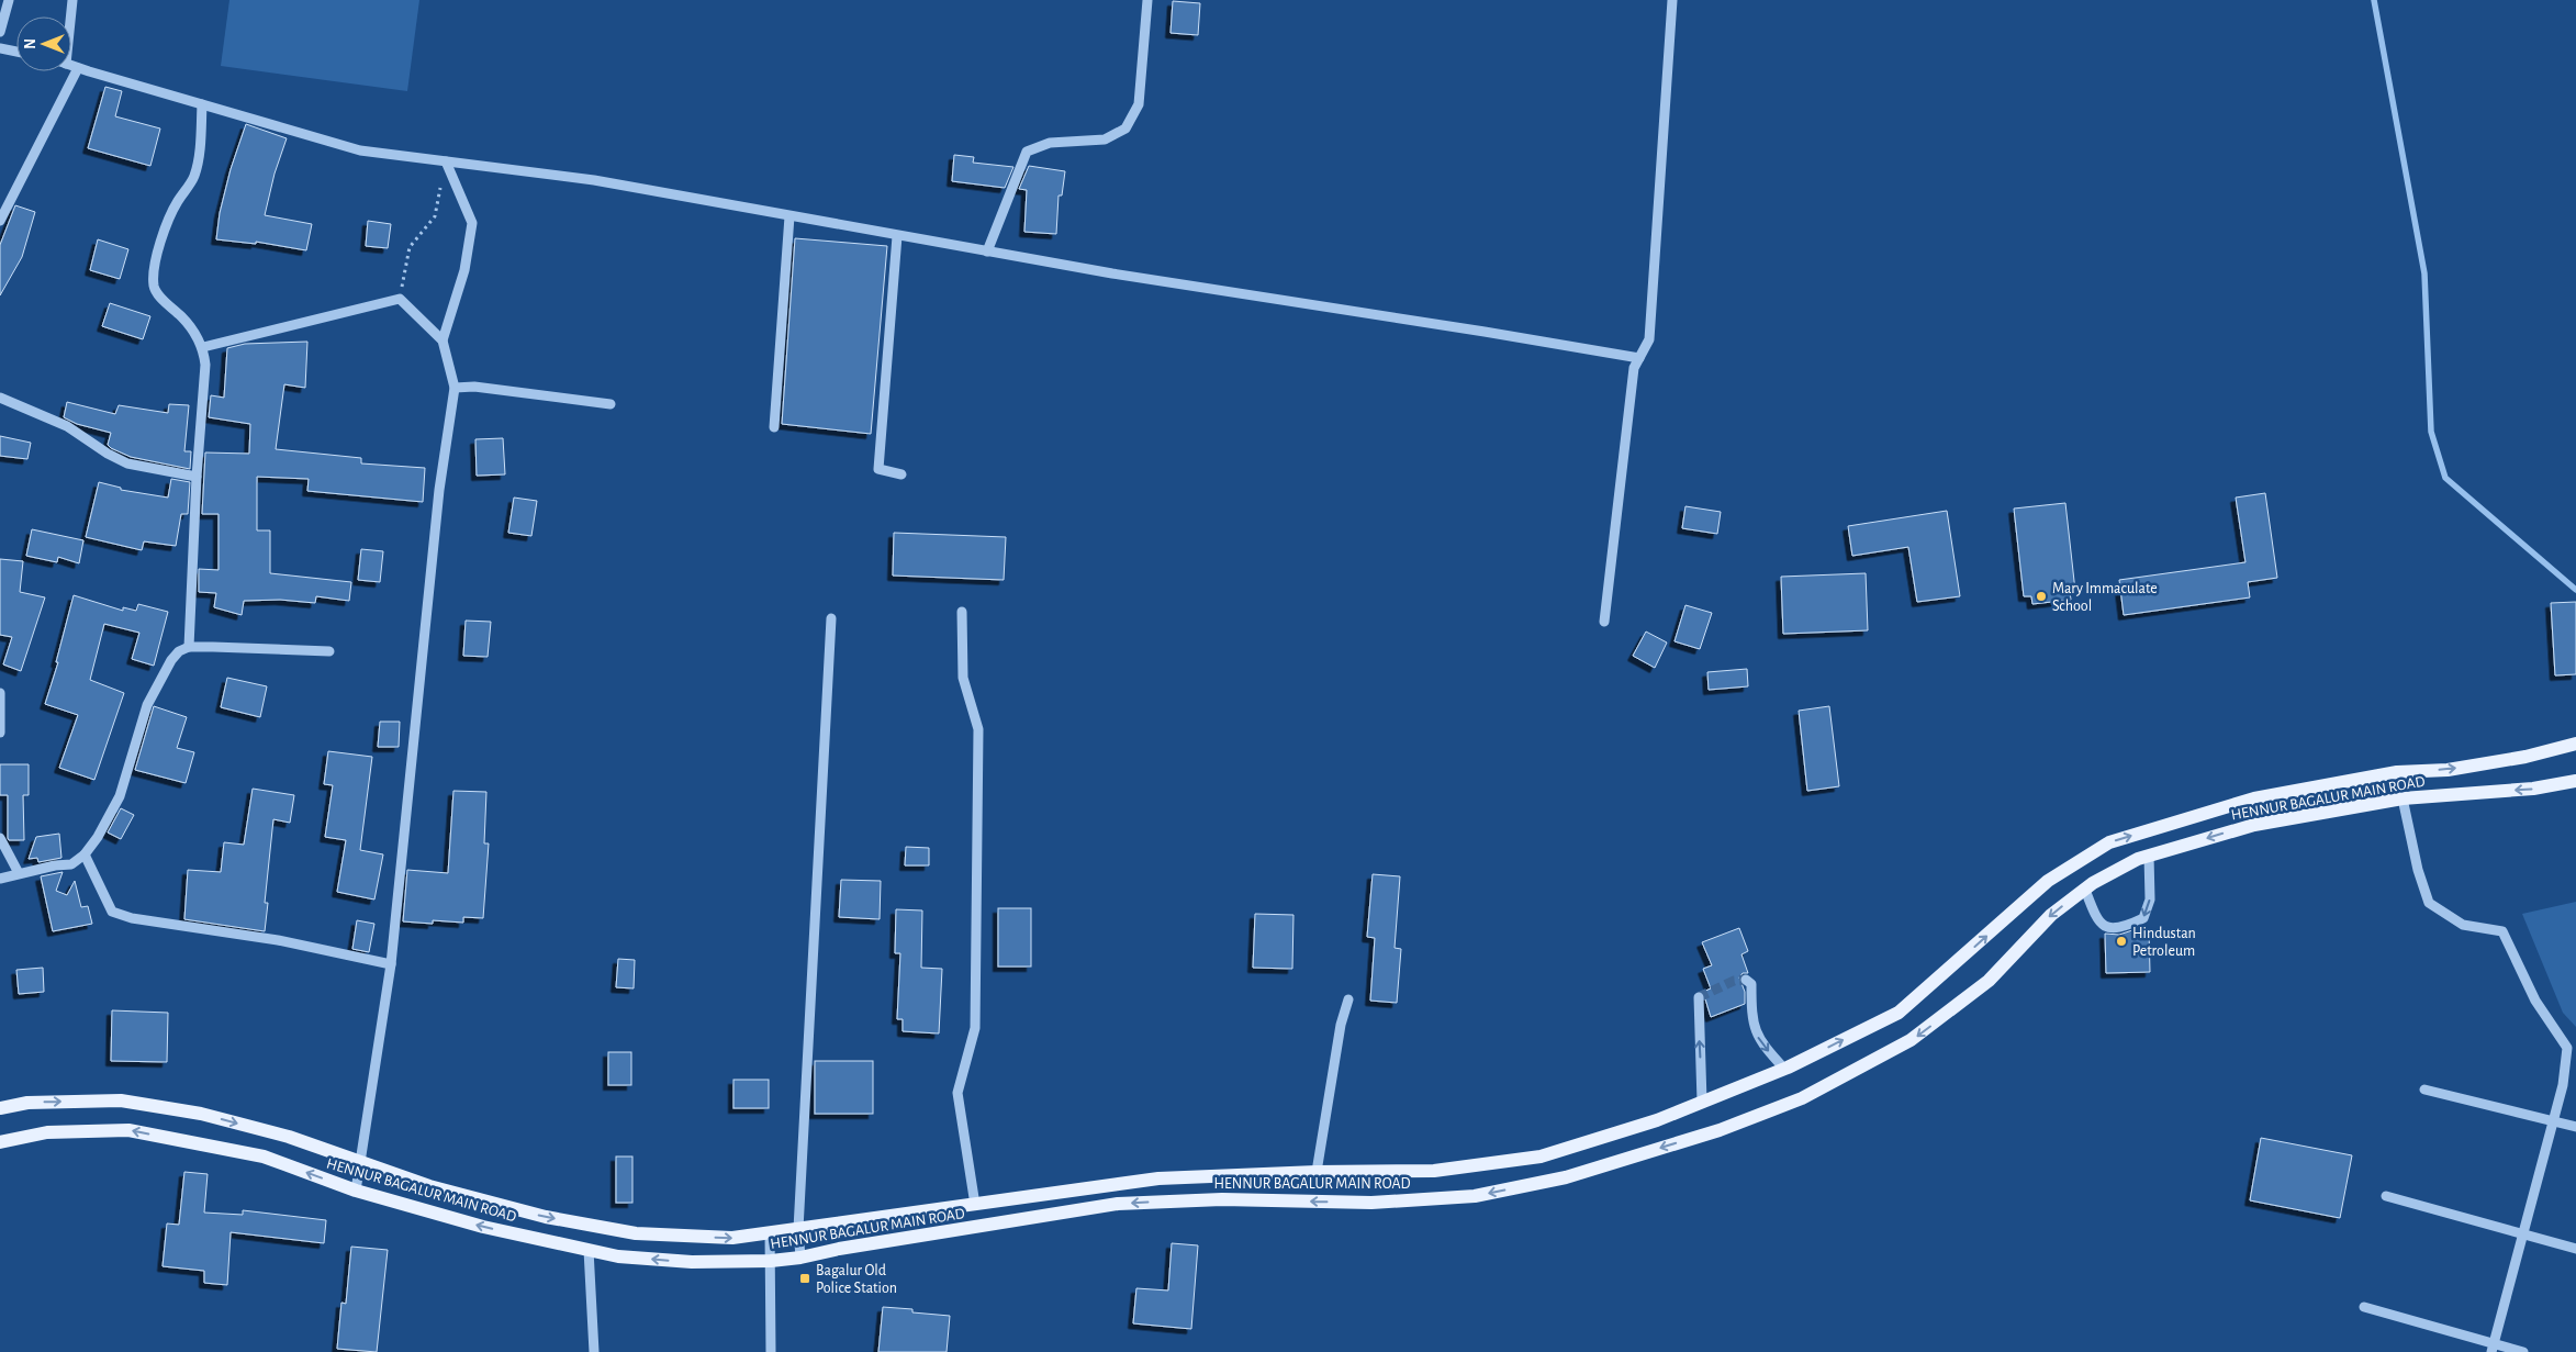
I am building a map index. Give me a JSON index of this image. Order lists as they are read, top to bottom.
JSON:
{
  "streets": {
    "main road": ["HENNUR BAGALUR MAIN ROAD"]
  },
  "places": {
    "other": ["Mary Immaculate School", "Hindustan Petroleum"],
    "transit": ["Bagalur Old Police Station"]
  },
  "north": "left"
}
